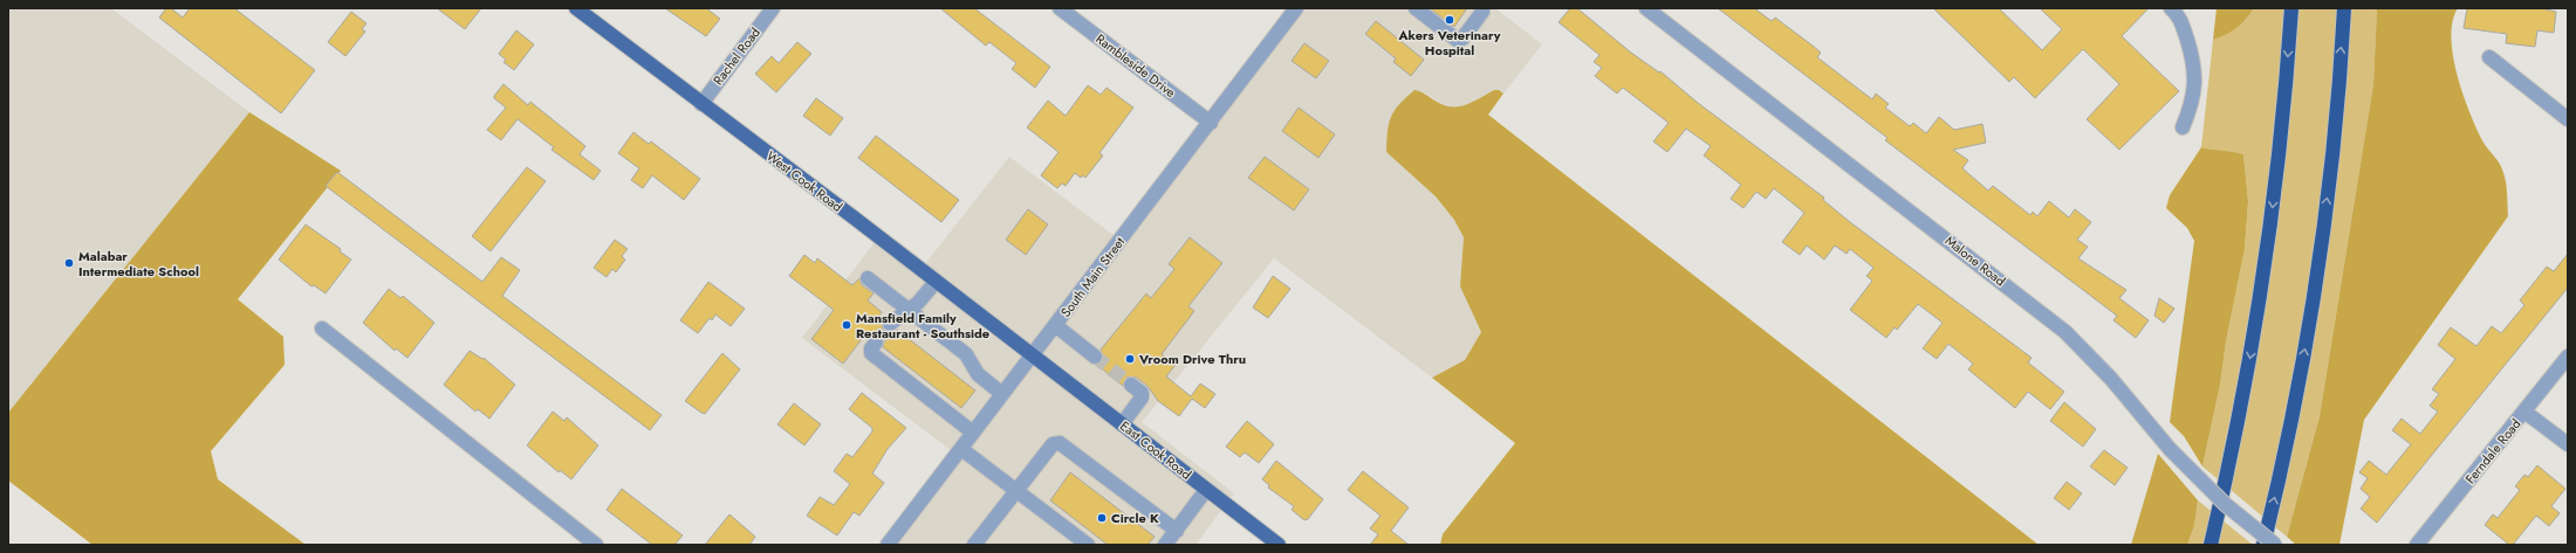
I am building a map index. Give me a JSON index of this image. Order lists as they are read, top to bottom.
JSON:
{
  "streets": {
    "main road": ["West Cook Road", "East Cook Road"],
    "street": [
      "Rachel Road",
      "Rambleside Drive",
      "Malone Road",
      "South Main Street",
      "Ferndale Road"
    ]
  },
  "crossings": [
    ["Rachel Road", "West Cook Road"],
    ["Rambleside Drive", "South Main Street"],
    ["West Cook Road", "South Main Street"],
    ["West Cook Road", "East Cook Road"],
    ["South Main Street", "East Cook Road"]
  ],
  "places": [
    "Akers Veterinary Hospital",
    "Malabar Intermediate School",
    "Mansfield Family Restaurant - Southside",
    "Vroom Drive Thru",
    "Circle K"
  ]
}
